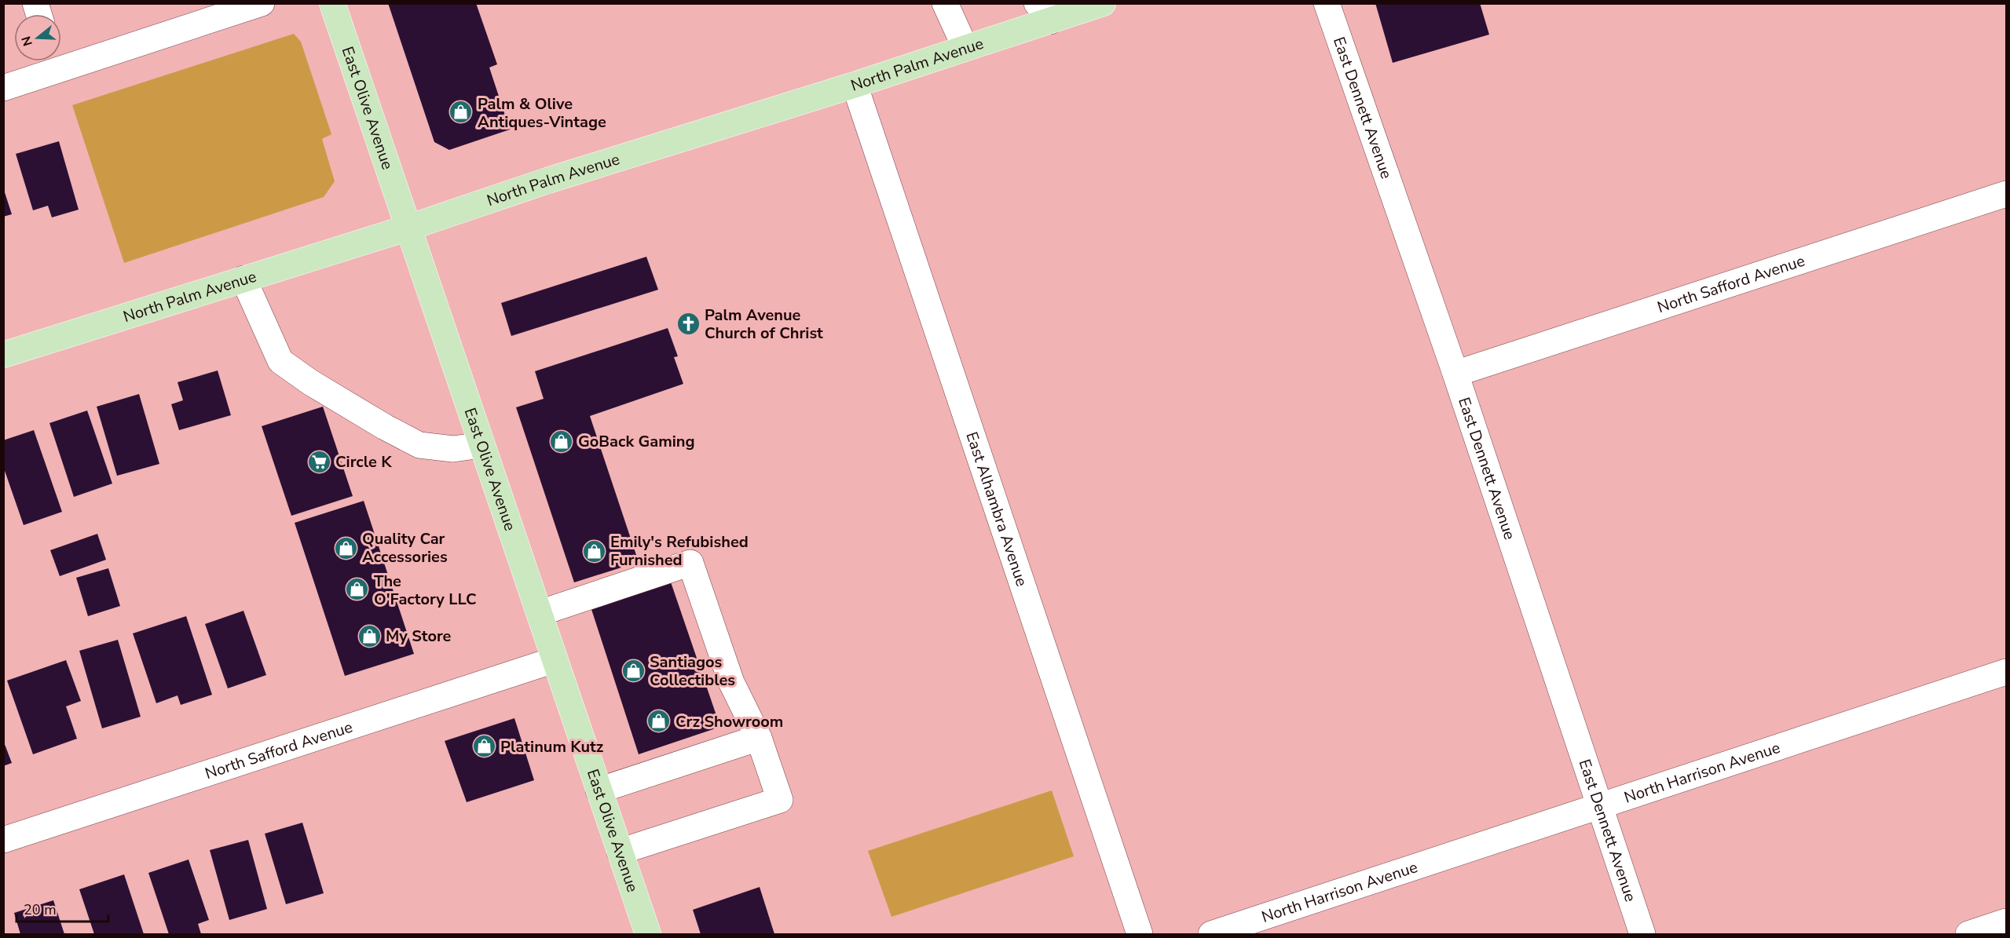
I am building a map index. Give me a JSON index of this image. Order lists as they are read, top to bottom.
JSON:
{
  "streets": {
    "main road": ["North Palm Avenue", "East Olive Avenue"],
    "street": [
      "East Dennett Avenue",
      "North Safford Avenue",
      "East Alhambra Avenue",
      "North Harrison Avenue"
    ]
  },
  "crossings": [
    ["North Palm Avenue", "East Olive Avenue"],
    ["North Palm Avenue", "East Alhambra Avenue"],
    ["East Olive Avenue", "North Safford Avenue"],
    ["East Dennett Avenue", "North Safford Avenue"],
    ["East Dennett Avenue", "North Harrison Avenue"]
  ],
  "places": {
    "shop": [
      "Palm & Olive Antiques-Vintage",
      "GoBack Gaming",
      "Quality Car Accessories",
      "Emily's Refubished Furnished",
      "The O'Factory LLC",
      "My Store",
      "Santiagos Collectibles",
      "Crz Showroom",
      "Platinum Kutz"
    ],
    "church": ["Palm Avenue Church of Christ"],
    "supermarket": ["Circle K"]
  },
  "scale_bar": "20 m",
  "north": "left"
}
